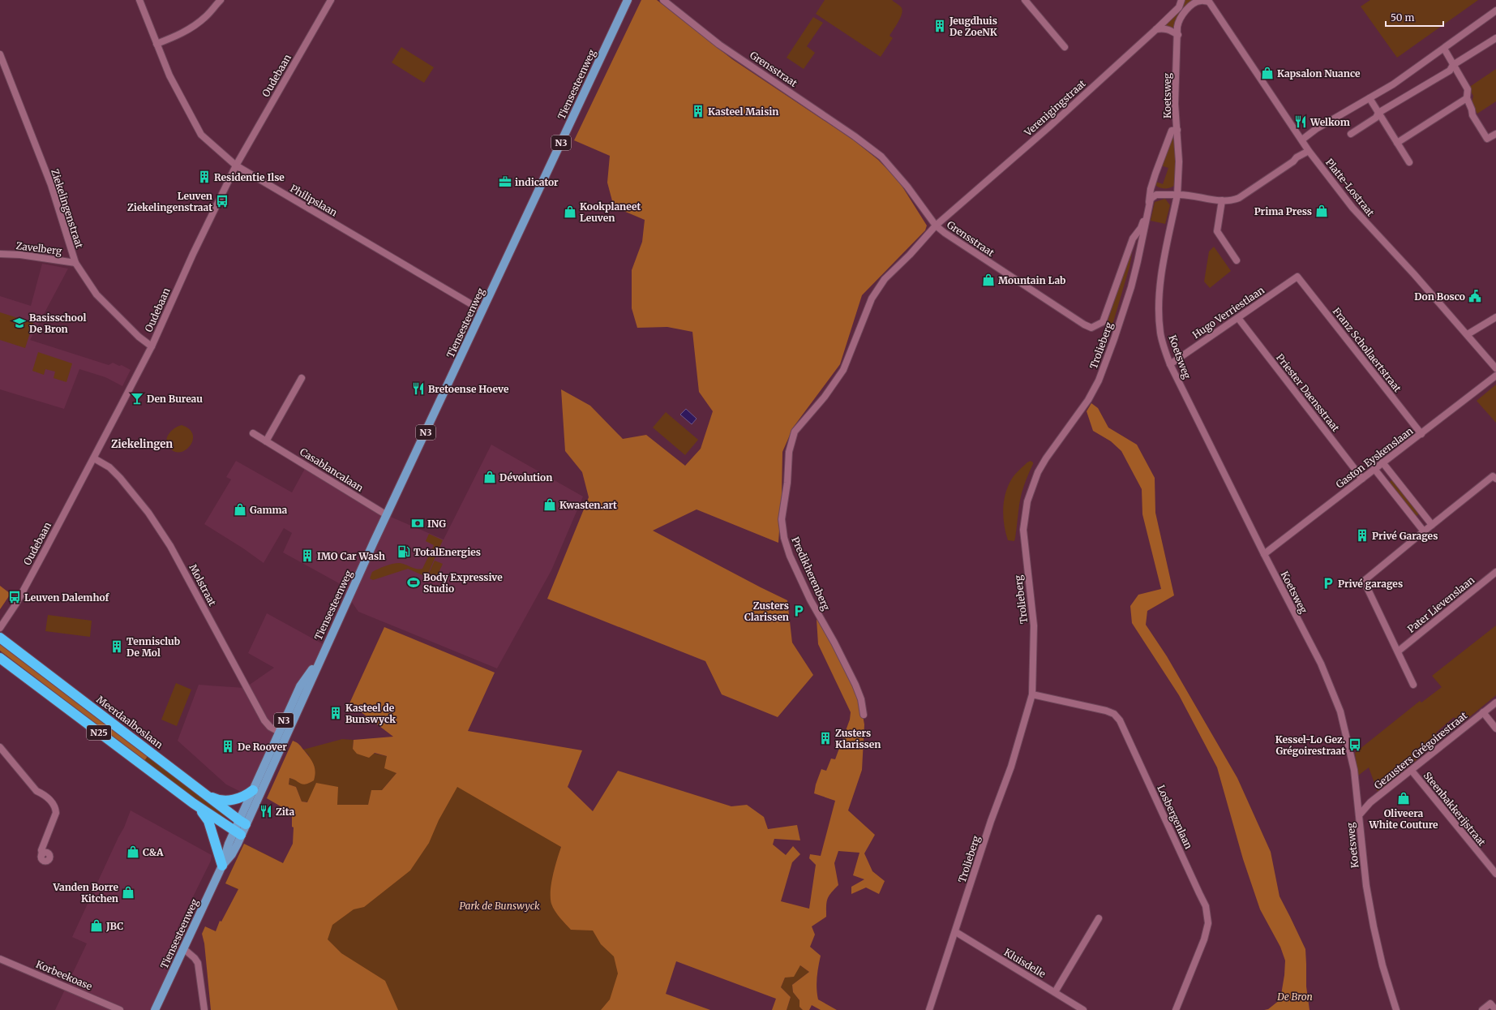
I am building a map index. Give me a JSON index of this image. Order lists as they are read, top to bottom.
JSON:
{
  "streets": {
    "highway": ["Meerdaalboslaan", "N25"],
    "main road": ["Tiensesteenweg", "N3"],
    "street": [
      "Grensstraat",
      "Oudebaan",
      "Koetsweg",
      "Verenigingstraat",
      "Platte-Lostraat",
      "Philipslaan",
      "Ziekelingenstraat",
      "Zavelberg",
      "Hugo Verriestlaan",
      "Trolieberg",
      "Franz Schollaertstraat",
      "Priester Daensstraat",
      "Gaston Eyskenslaan",
      "Casablancalaan",
      "Predikherenberg",
      "Molstraat",
      "Pater Lievenslaan",
      "Gezusters Grégoirestraat",
      "Steenbakkerijstraat",
      "Losbergenlaan",
      "Kluisdelle",
      "Korbeekoase"
    ]
  },
  "crossings": [
    ["Grensstraat", "Koetsweg"],
    ["Grensstraat", "Verenigingstraat"],
    ["Grensstraat", "Trolieberg"],
    ["Grensstraat", "Predikherenberg"],
    ["Oudebaan", "Philipslaan"],
    ["Oudebaan", "Ziekelingenstraat"],
    ["Oudebaan", "Molstraat"],
    ["Tiensesteenweg", "Philipslaan"],
    ["Tiensesteenweg", "Casablancalaan"],
    ["Tiensesteenweg", "Molstraat"],
    ["Tiensesteenweg", "Meerdaalboslaan"],
    ["Tiensesteenweg", "N25"],
    ["Koetsweg", "Platte-Lostraat"],
    ["Koetsweg", "Hugo Verriestlaan"],
    ["Koetsweg", "Gaston Eyskenslaan"],
    ["Koetsweg", "Gezusters Grégoirestraat"],
    ["Verenigingstraat", "Predikherenberg"],
    ["Ziekelingenstraat", "Zavelberg"],
    ["Hugo Verriestlaan", "Franz Schollaertstraat"],
    ["Hugo Verriestlaan", "Priester Daensstraat"],
    ["Trolieberg", "Losbergenlaan"],
    ["Trolieberg", "Kluisdelle"],
    ["Franz Schollaertstraat", "Gaston Eyskenslaan"],
    ["Priester Daensstraat", "Gaston Eyskenslaan"],
    ["Gezusters Grégoirestraat", "Steenbakkerijstraat"]
  ],
  "districts": ["Ziekelingen"],
  "parks": ["Park de Bunswyck", "De Bron"],
  "places": {
    "building": [
      "Jeugdhuis De ZoeNK",
      "Kasteel Maisin",
      "Residentie Ilse",
      "Privé Garages",
      "IMO Car Wash",
      "Tennisclub De Mol",
      "Kasteel de Bunswyck",
      "Zusters Klarissen",
      "De Roover"
    ],
    "shop": [
      "Kapsalon Nuance",
      "Prima Press",
      "Kookplaneet Leuven",
      "Mountain Lab",
      "Dévolution",
      "Kwasten.art",
      "Gamma",
      "Oliveera White Couture",
      "C&A",
      "Vanden Borre Kitchen",
      "JBC"
    ],
    "restaurant": ["Welkom", "Bretoense Hoeve", "Zita"],
    "office": ["indicator"],
    "bus stop": ["Leuven Ziekelingenstraat", "Leuven Dalemhof", "Kessel-Lo Gez. Grégoirestraat"],
    "public building": ["Don Bosco"],
    "school or university": ["Basisschool De Bron"],
    "bar": ["Den Bureau"],
    "bank": ["ING"],
    "fuel station": ["TotalEnergies"],
    "sports": ["Body Expressive Studio"],
    "parking": ["Privé garages", "Zusters Clarissen"]
  },
  "scale_bar": "50 m"
}
